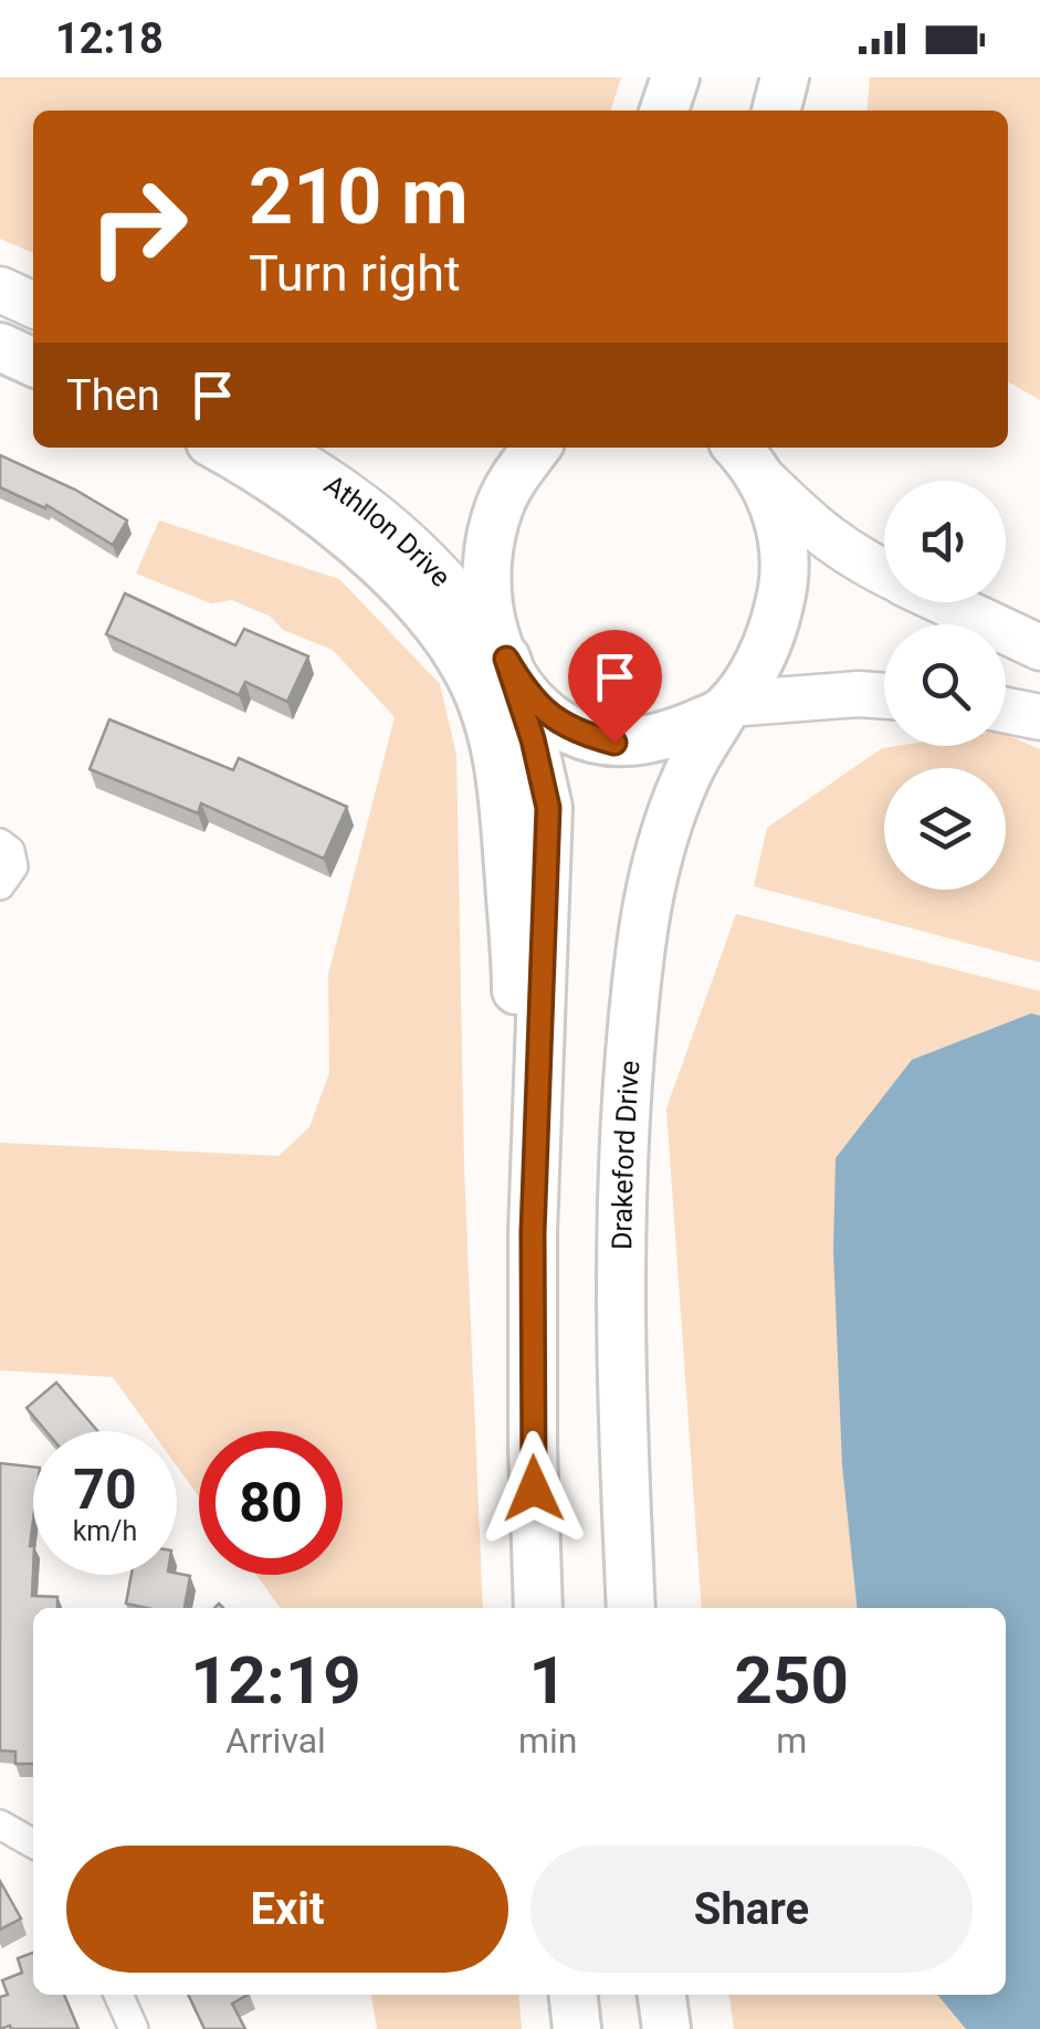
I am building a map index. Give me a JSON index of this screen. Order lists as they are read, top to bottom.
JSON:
{
  "streets": {
    "highway": ["Drakeford Drive"],
    "main road": ["Athllon Drive"]
  },
  "page": {
    "status": "12:18",
    "turn": ["210 m", "Turn right"],
    "then": "Then",
    "speed": "70 km/h",
    "limit": "80",
    "eta": [
      "12:19",
      "Arrival",
      "1",
      "min",
      "250",
      "m"
    ],
    "buttons": ["Exit", "Share"]
  }
}
